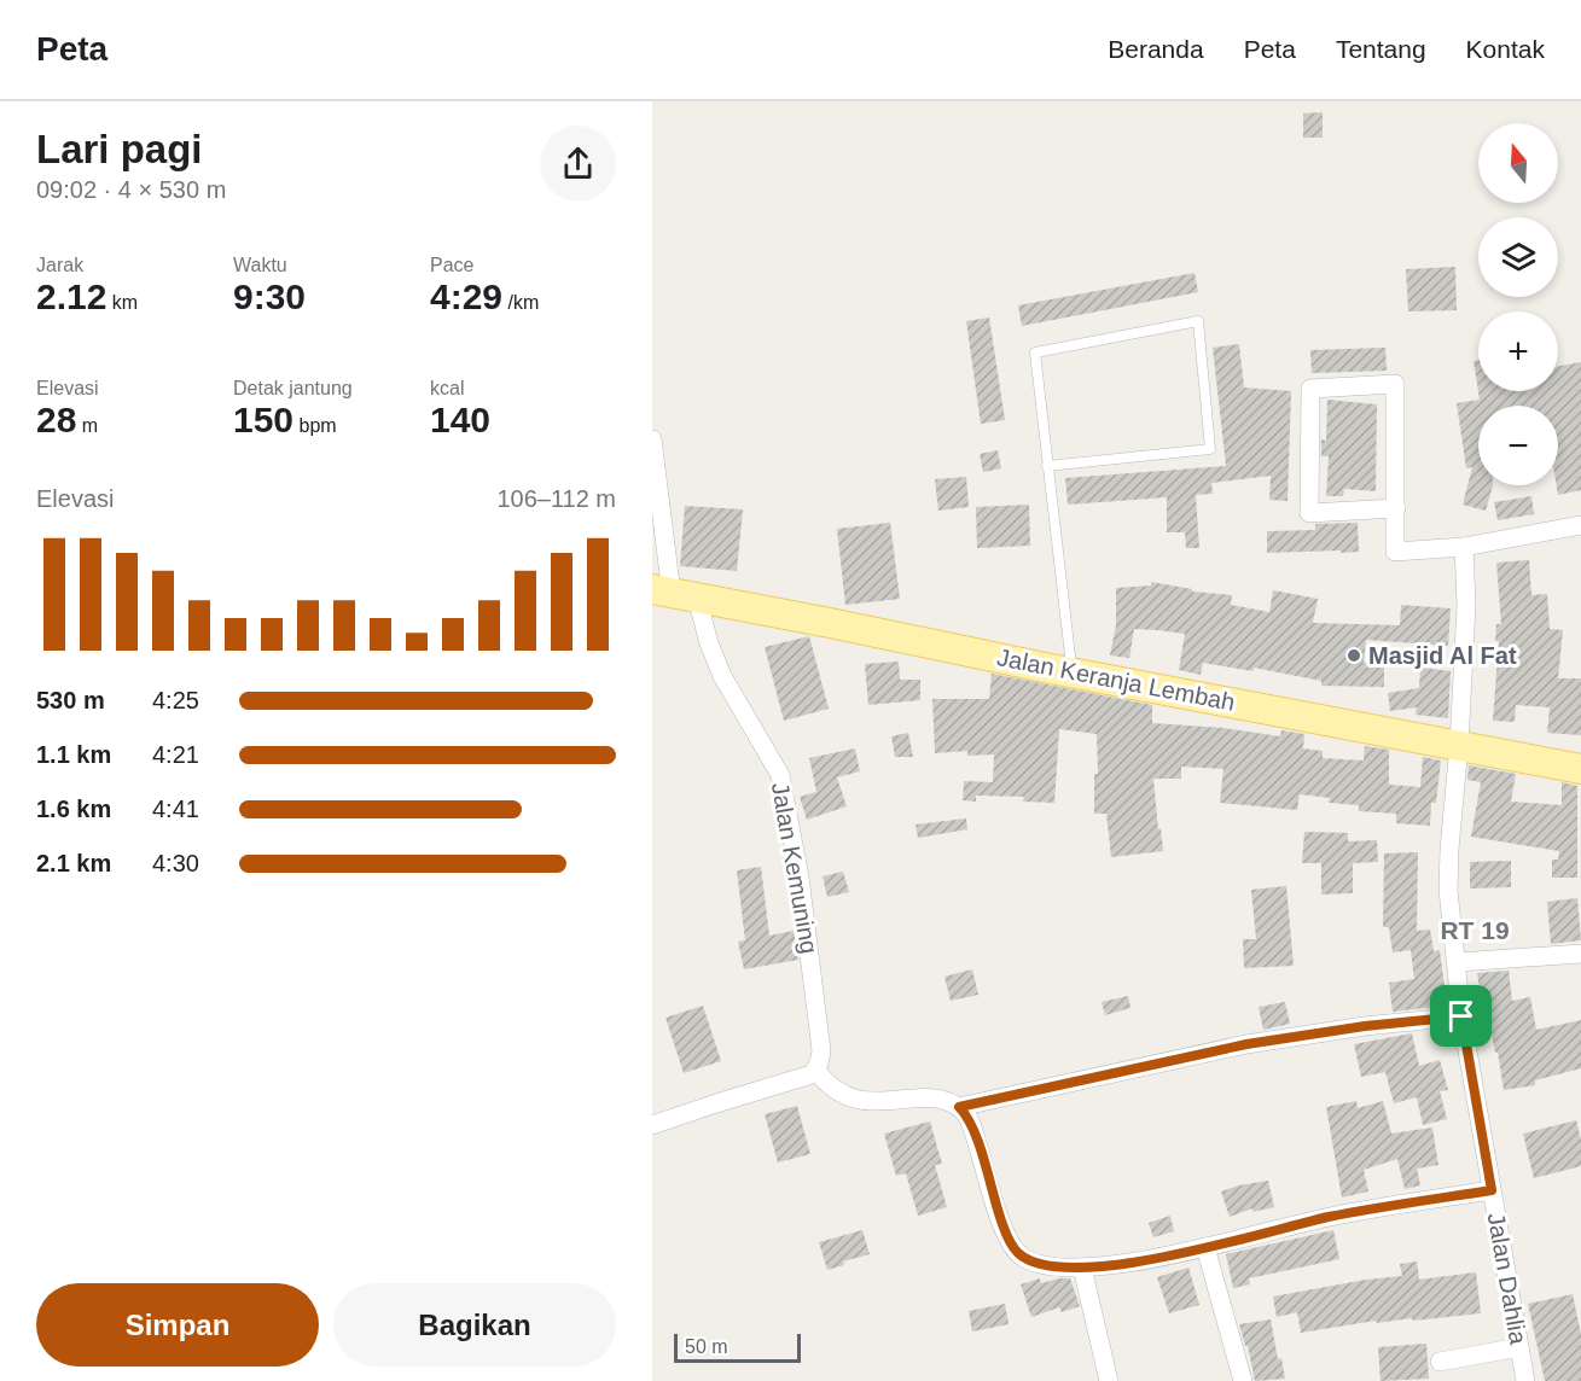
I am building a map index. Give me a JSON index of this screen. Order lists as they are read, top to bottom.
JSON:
{
  "streets": {
    "main road": ["Jalan Keranja Lembah"],
    "street": ["Jalan Kemuning", "Jalan Dahlia"]
  },
  "crossings": [
    ["Jalan Keranja Lembah", "Jalan Kemuning"],
    ["Jalan Keranja Lembah", "Jalan Dahlia"]
  ],
  "districts": ["RT 19"],
  "places": ["Masjid Al Fat"],
  "scale_bar": "50 m",
  "north": "top",
  "page": {
    "header": "Peta",
    "nav": [
      "Beranda",
      "Peta",
      "Tentang",
      "Kontak"
    ],
    "heading": ["Lari pagi", "09:02 · 4 × 530 m"],
    "map_buttons": ["+", "−"],
    "stats": [
      ["Jarak", "2.12 km"],
      ["Waktu", "9:30"],
      ["Pace", "4:29 /km"],
      ["Elevasi", "28 m"],
      ["Detak jantung", "150 bpm"],
      ["kcal", "140"]
    ],
    "chart": ["Elevasi", "106–112 m"],
    "list": [
      {
        "name": "530 m",
        "note": "4:25"
      },
      {
        "name": "1.1 km",
        "note": "4:21"
      },
      {
        "name": "1.6 km",
        "note": "4:41"
      },
      {
        "name": "2.1 km",
        "note": "4:30"
      }
    ],
    "buttons": ["Simpan", "Bagikan"],
    "scale": "50 m"
  }
}
